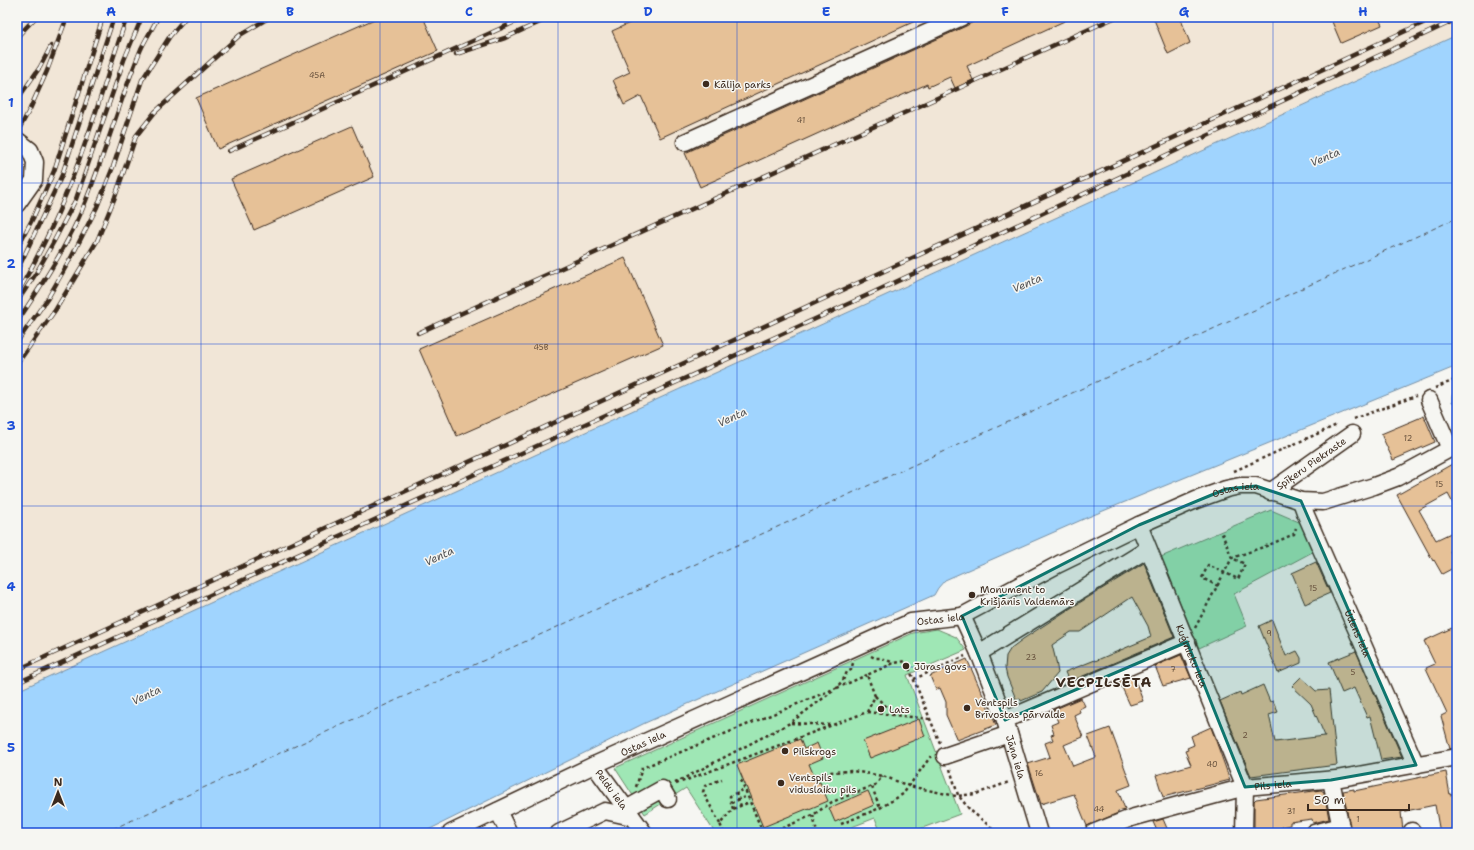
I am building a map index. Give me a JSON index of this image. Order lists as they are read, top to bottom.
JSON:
{
  "streets": {
    "street": [
      "Spīķeru Piekraste",
      "Ostas iela",
      "Ūdens iela",
      "Kuģinieku iela",
      "Jāņa iela",
      "Pils iela",
      "Peldu iela"
    ]
  },
  "crossings": [
    ["Spīķeru Piekraste", "Ostas iela"],
    ["Ostas iela", "Ūdens iela"],
    ["Ostas iela", "Kuģinieku iela"],
    ["Ostas iela", "Jāņa iela"],
    ["Ostas iela", "Peldu iela"],
    ["Ūdens iela", "Pils iela"],
    ["Kuģinieku iela", "Pils iela"]
  ],
  "districts": ["VECPILSĒTA"],
  "water": ["Venta"],
  "places": [
    "Kālija parks",
    "Monument to Krišjānis Valdemārs",
    "Jūras govs",
    "Ventspils Brīvostas pārvalde",
    "Lats",
    "Pilskrogs",
    "Ventspils viduslaiku pils"
  ],
  "house_numbers": [
    "45A",
    "41",
    "45B",
    "12",
    "15",
    "15",
    "9",
    "23",
    "7",
    "5",
    "2",
    "40",
    "16",
    "44",
    "31",
    "1"
  ],
  "scale_bar": "50 m",
  "north": "top",
  "grid": {
    "columns": [
      "A",
      "B",
      "C",
      "D",
      "E",
      "F",
      "G",
      "H"
    ],
    "rows": [
      "1",
      "2",
      "3",
      "4",
      "5"
    ]
  }
}
